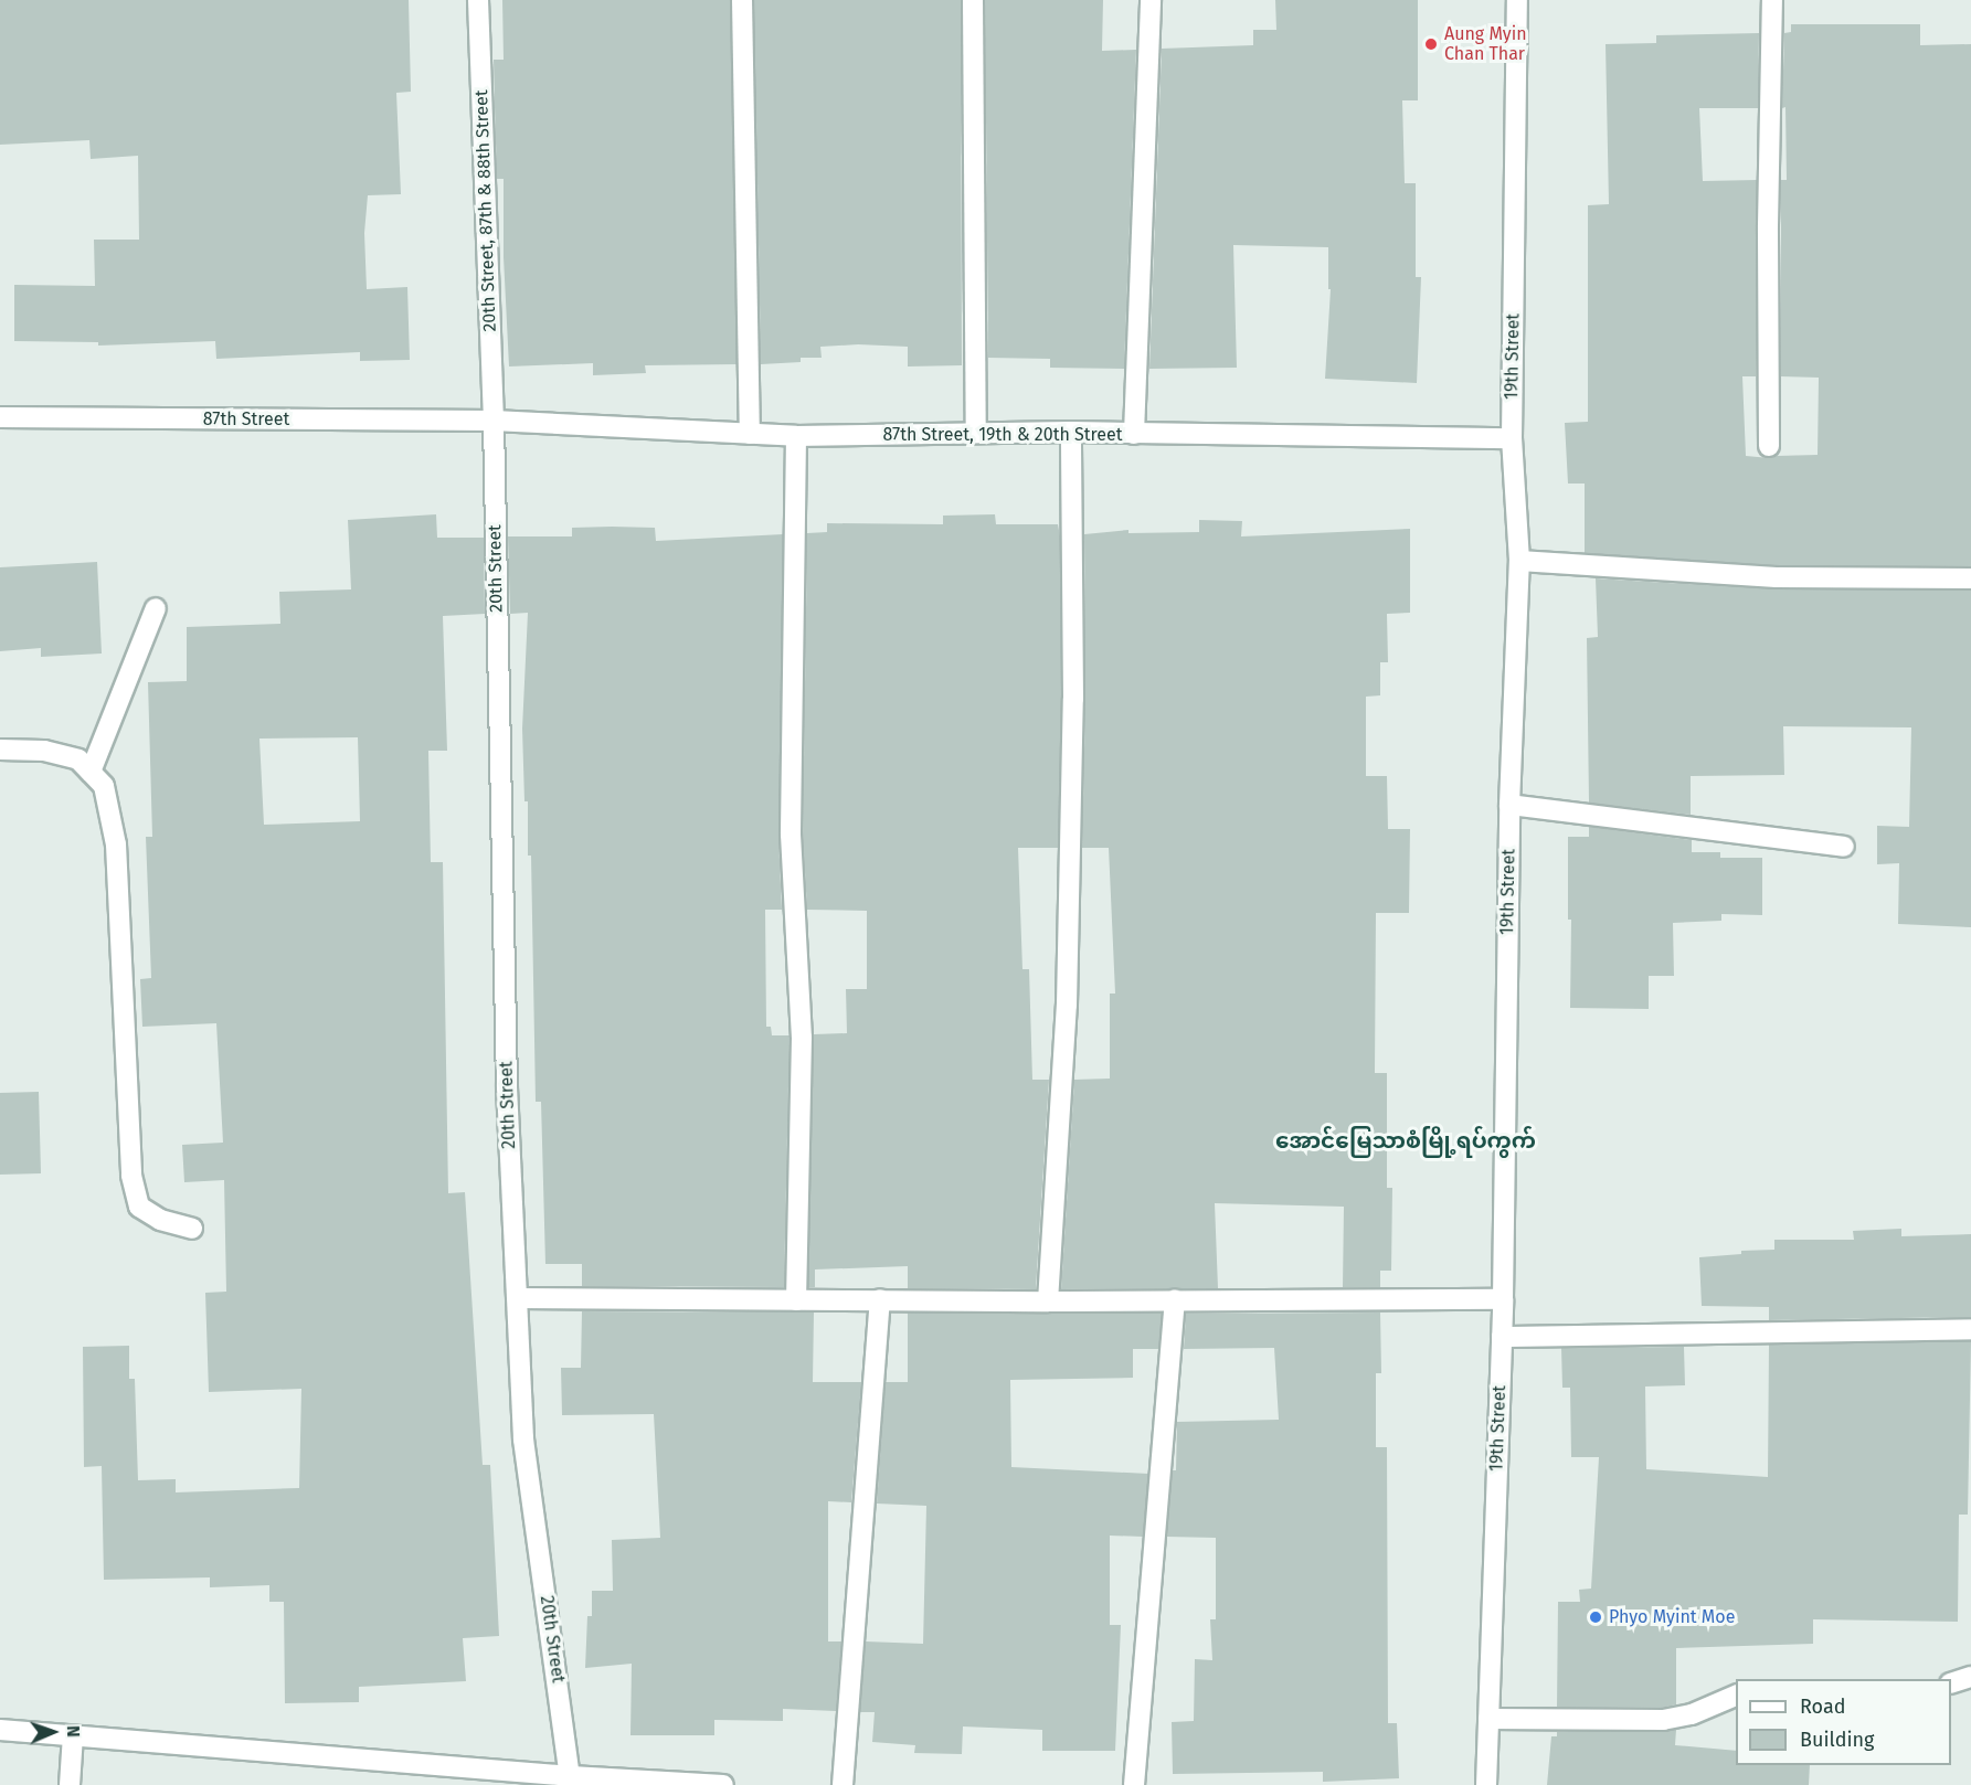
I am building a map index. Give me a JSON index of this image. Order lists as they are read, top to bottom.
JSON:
{
  "streets": {
    "street": [
      "20th Street, 87th & 88th Street",
      "19th Street",
      "87th Street",
      "87th Street, 19th & 20th Street",
      "20th Street"
    ]
  },
  "crossings": [
    ["20th Street, 87th & 88th Street", "87th Street"],
    ["20th Street, 87th & 88th Street", "87th Street, 19th & 20th Street"],
    ["20th Street, 87th & 88th Street", "20th Street"],
    ["19th Street", "87th Street, 19th & 20th Street"],
    ["87th Street", "87th Street, 19th & 20th Street"],
    ["87th Street", "20th Street"],
    ["87th Street, 19th & 20th Street", "20th Street"]
  ],
  "districts": ["အောင်မြေသာစံမြို့ရပ်ကွက်"],
  "places": ["Aung Myin Chan Thar", "Phyo Myint Moe"],
  "legend": ["Road", "Building"],
  "north": "right"
}
